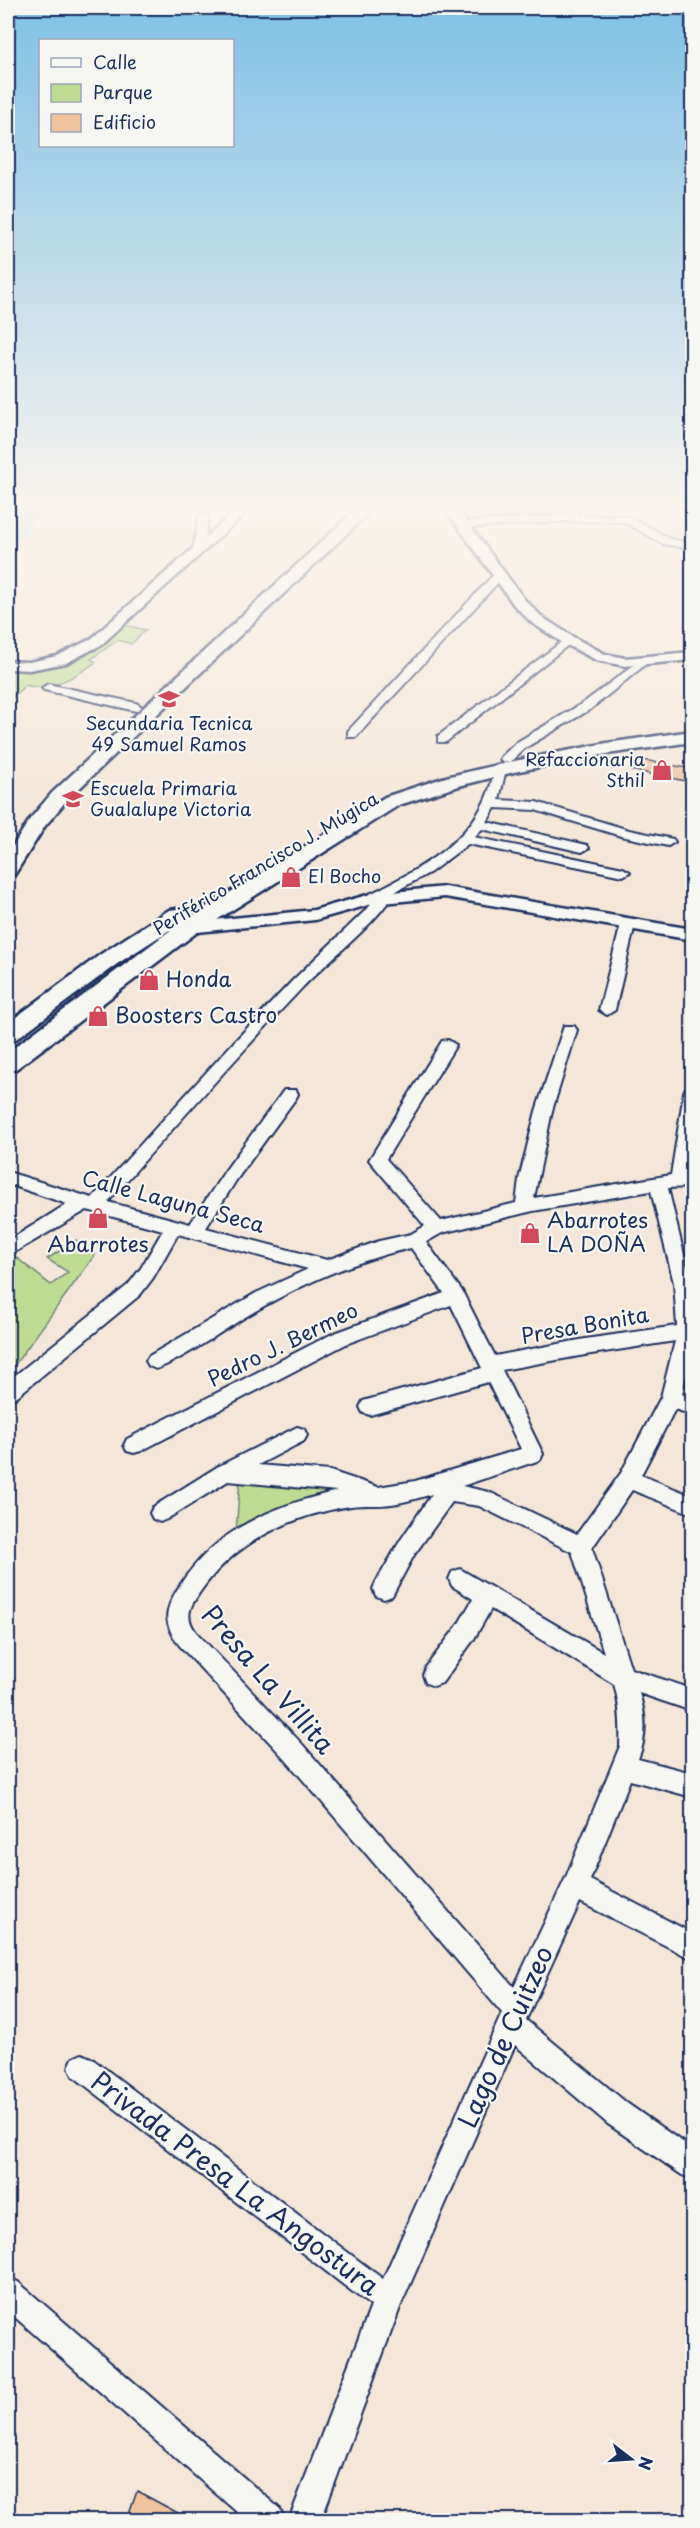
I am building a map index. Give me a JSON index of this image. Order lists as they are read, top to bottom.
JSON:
{
  "streets": {
    "main road": ["Periférico Francisco J. Múgica"],
    "street": [
      "Calle Laguna Seca",
      "Presa Bonita",
      "Pedro J. Bermeo",
      "Presa La Villita",
      "Lago de Cuitzeo",
      "Privada Presa La Angostura"
    ]
  },
  "crossings": [
    ["Presa Bonita", "Presa La Villita"],
    ["Presa La Villita", "Lago de Cuitzeo"],
    ["Lago de Cuitzeo", "Privada Presa La Angostura"]
  ],
  "places": {
    "school or university": ["Secundaria Tecnica 49 Samuel Ramos", "Escuela Primaria Gualalupe Victoria"],
    "shop": [
      "Refaccionaria Sthil",
      "El Bocho",
      "Honda",
      "Boosters Castro",
      "Abarrotes",
      "Abarrotes LA DOÑA"
    ]
  },
  "legend": ["Calle", "Parque", "Edificio"],
  "north": "right"
}
